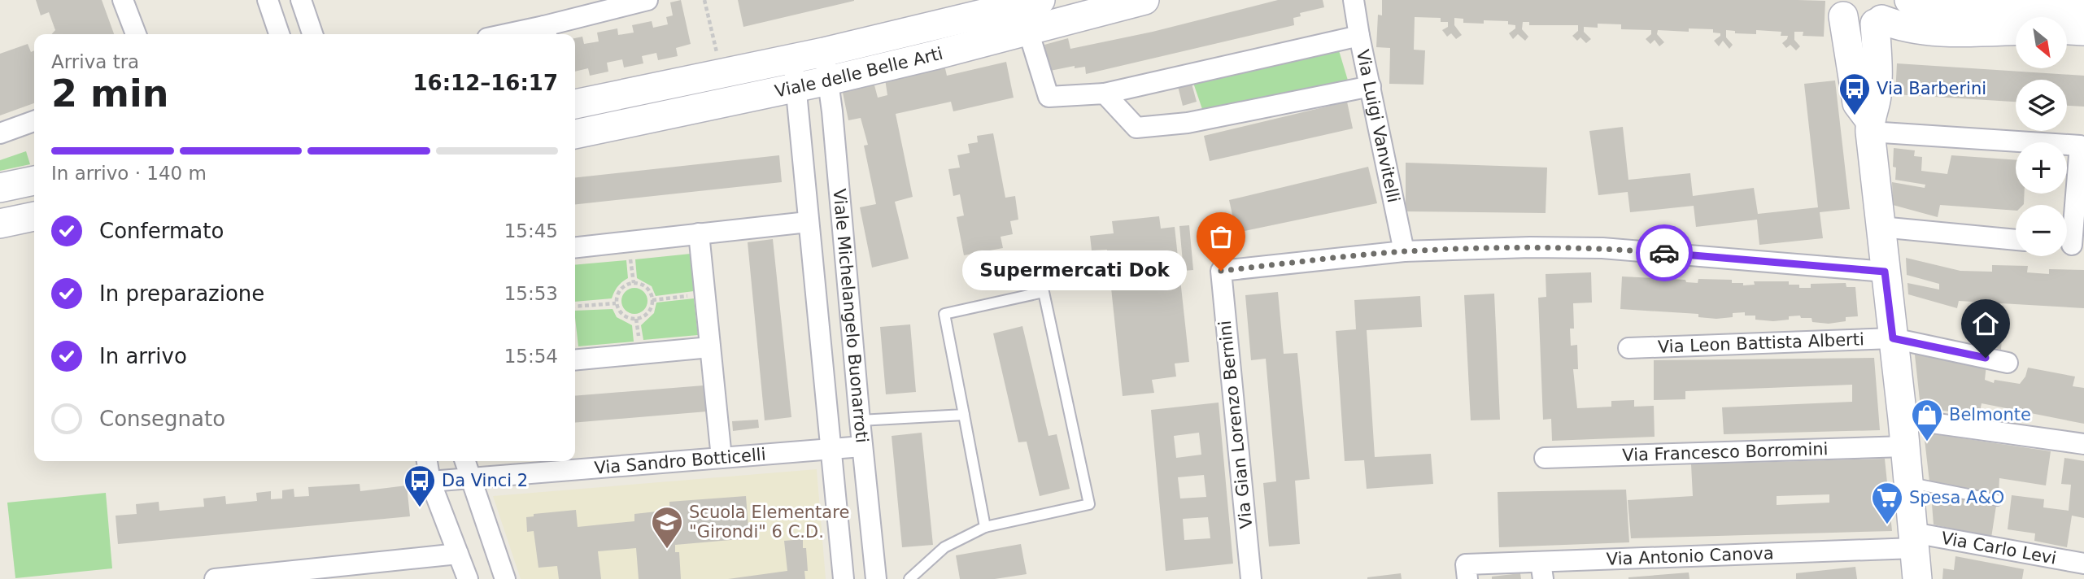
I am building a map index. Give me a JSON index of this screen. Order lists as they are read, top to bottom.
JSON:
{
  "streets": {
    "street": [
      "Viale delle Belle Arti",
      "Via Luigi Vanvitelli",
      "Viale Michelangelo Buonarroti",
      "Via Leon Battista Alberti",
      "Via Gian Lorenzo Bernini",
      "Via Francesco Borromini",
      "Via Sandro Botticelli",
      "Via Carlo Levi",
      "Via Antonio Canova"
    ]
  },
  "crossings": [
    ["Viale delle Belle Arti", "Viale Michelangelo Buonarroti"],
    ["Via Luigi Vanvitelli", "Via Gian Lorenzo Bernini"],
    ["Viale Michelangelo Buonarroti", "Via Sandro Botticelli"],
    ["Via Carlo Levi", "Via Antonio Canova"]
  ],
  "places": {
    "bus stop": ["Via Barberini", "Da Vinci 2"],
    "other": ["Supermercati Dok"],
    "shop": ["Belmonte"],
    "supermarket": ["Spesa A&O"],
    "school or university": ["Scuola Elementare \"Girondi\" 6 C.D."]
  },
  "north": "bottom right",
  "page": {
    "map_buttons": ["+", "−"],
    "heading": ["2 min", "Arriva tra", "16:12–16:17"],
    "bar": "In arrivo · 140 m",
    "list": [
      ["Confermato", "15:45"],
      ["In preparazione", "15:53"],
      ["In arrivo", "15:54"],
      "Consegnato"
    ],
    "bubble": "Supermercati Dok"
  }
}
